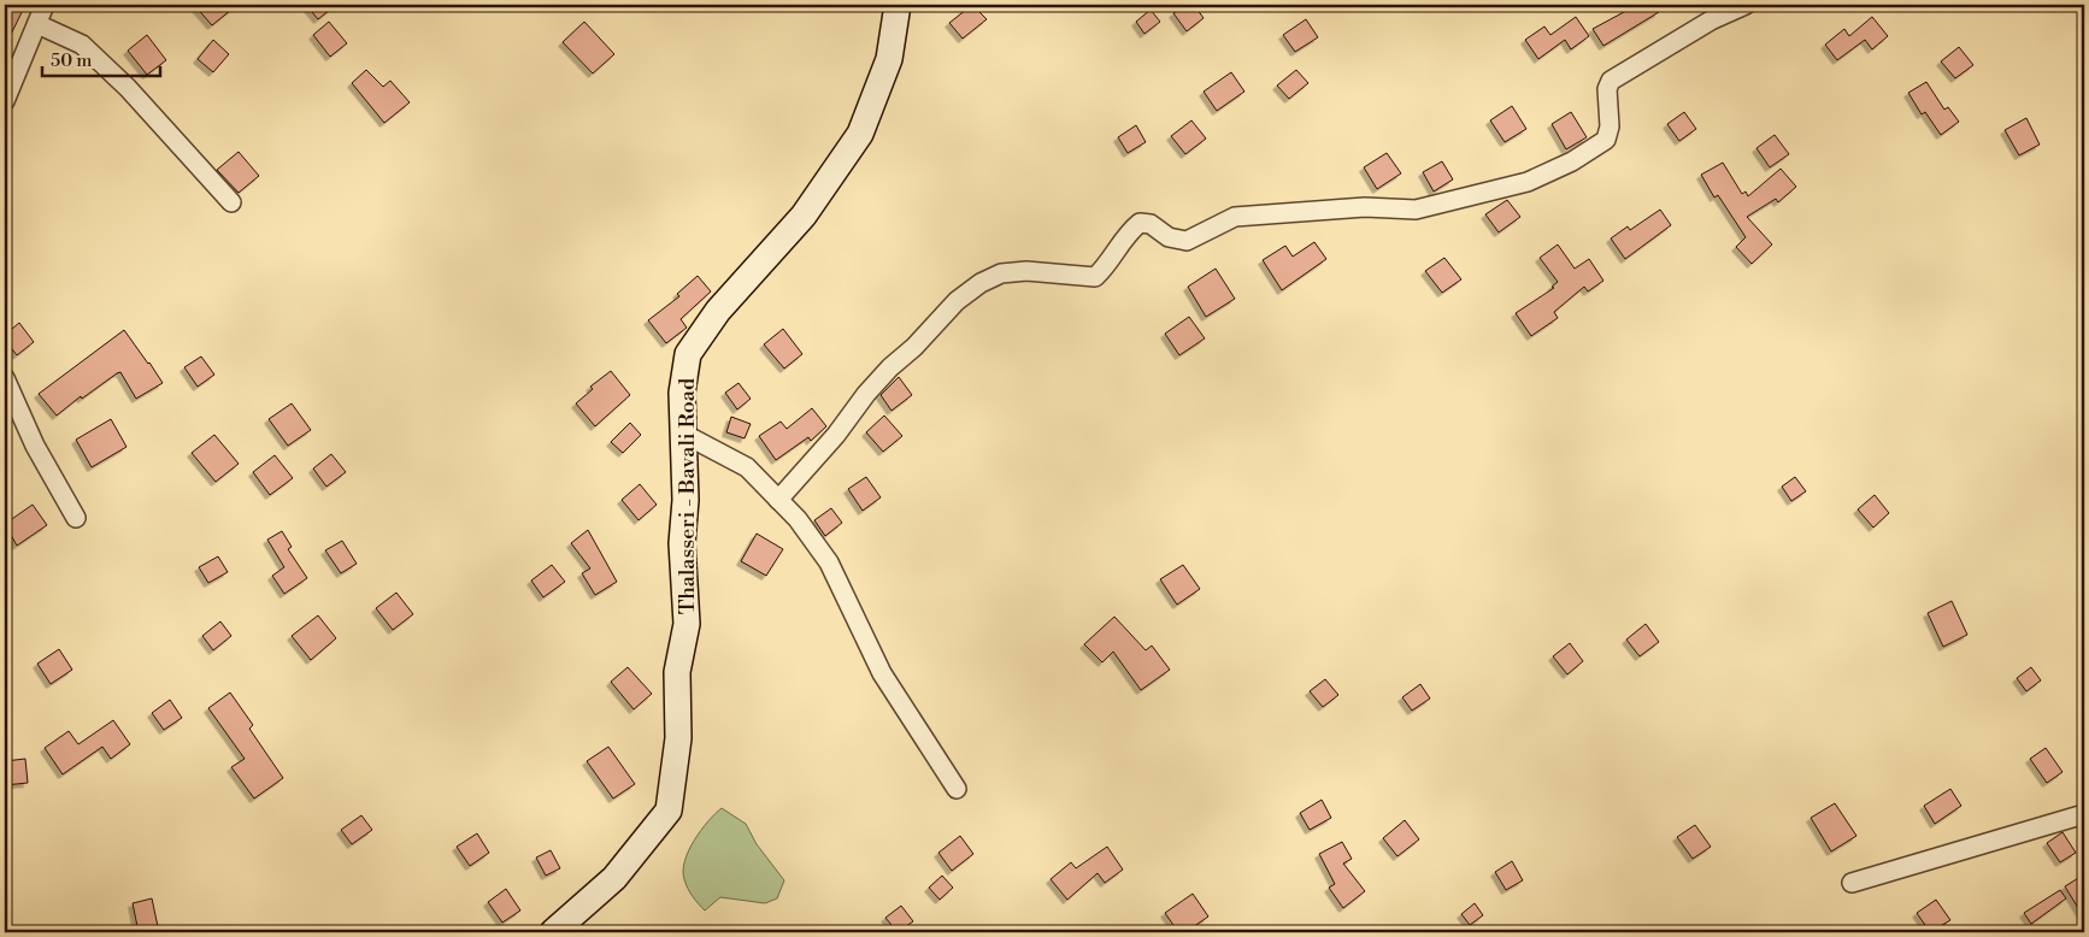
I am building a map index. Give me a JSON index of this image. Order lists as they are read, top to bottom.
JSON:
{
  "streets": {
    "main road": ["Thalasseri - Bavali Road"]
  },
  "scale_bar": "50 m"
}
